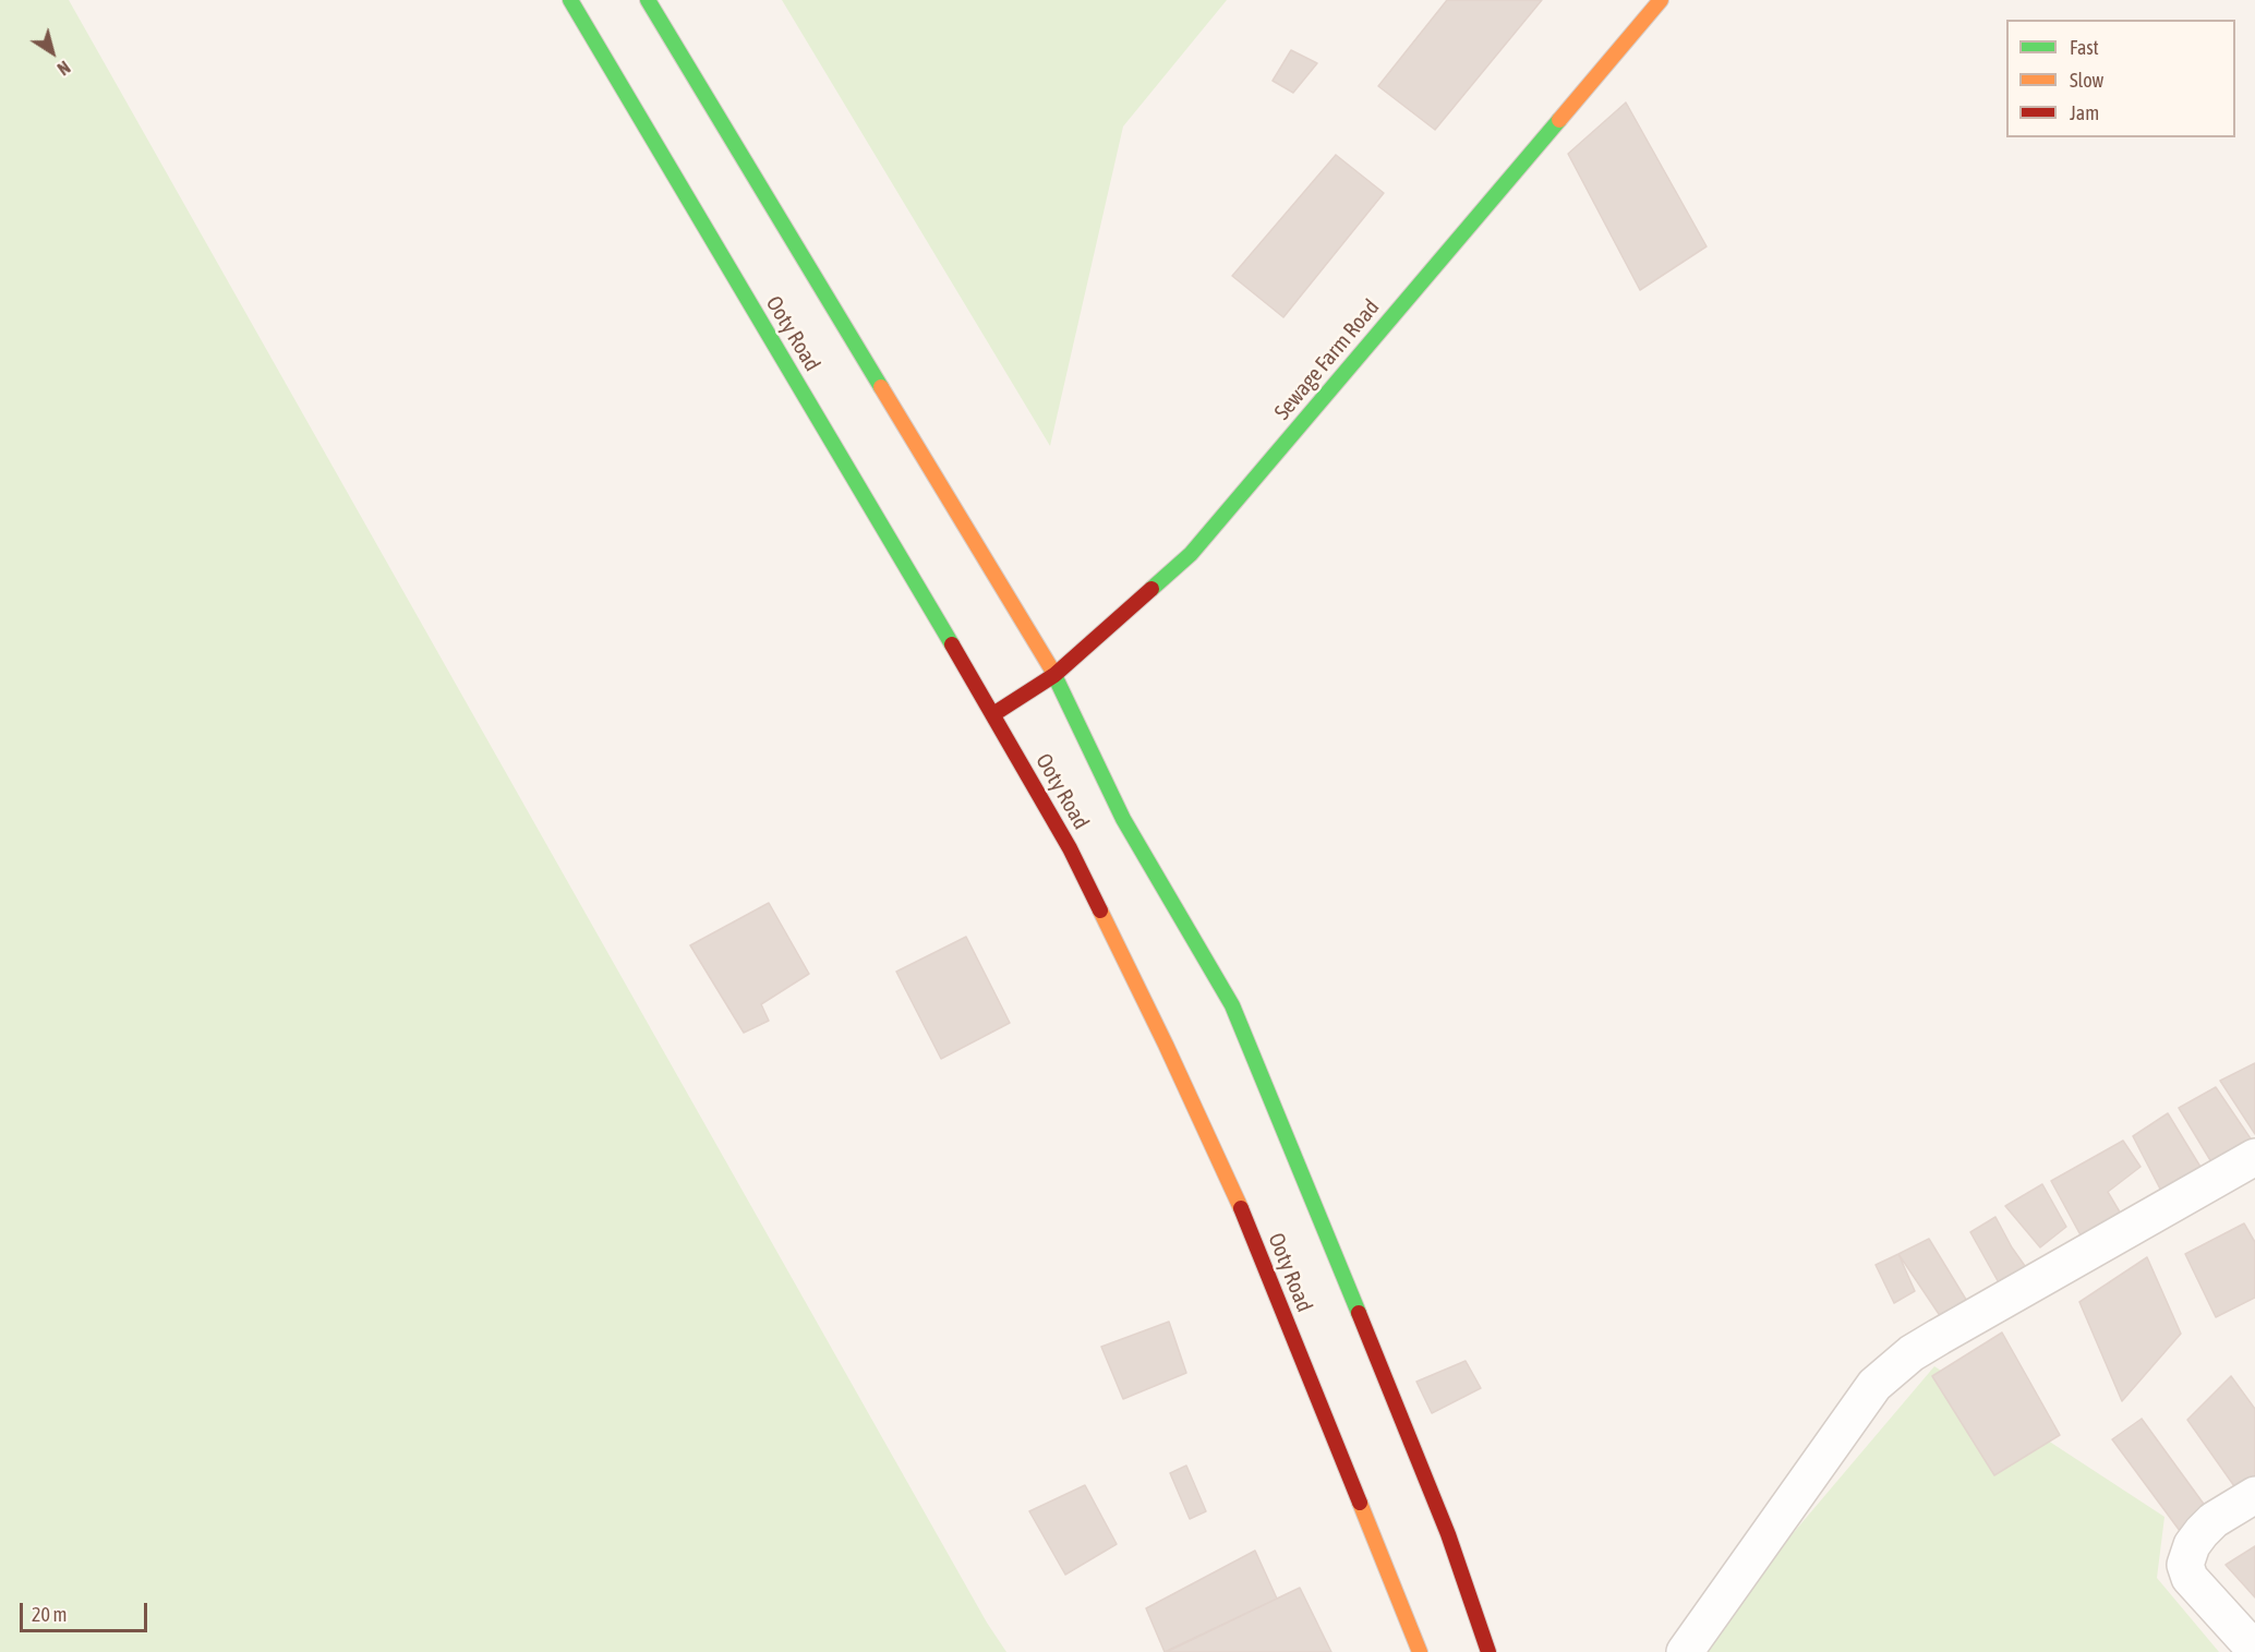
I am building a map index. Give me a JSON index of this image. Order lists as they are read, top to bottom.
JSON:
{
  "streets": {
    "main road": ["Ooty Road", "Sewage Farm Road"]
  },
  "crossings": [
    ["Ooty Road", "Sewage Farm Road"]
  ],
  "legend": ["Fast", "Slow", "Jam"],
  "scale_bar": "20 m",
  "north": "bottom right"
}
